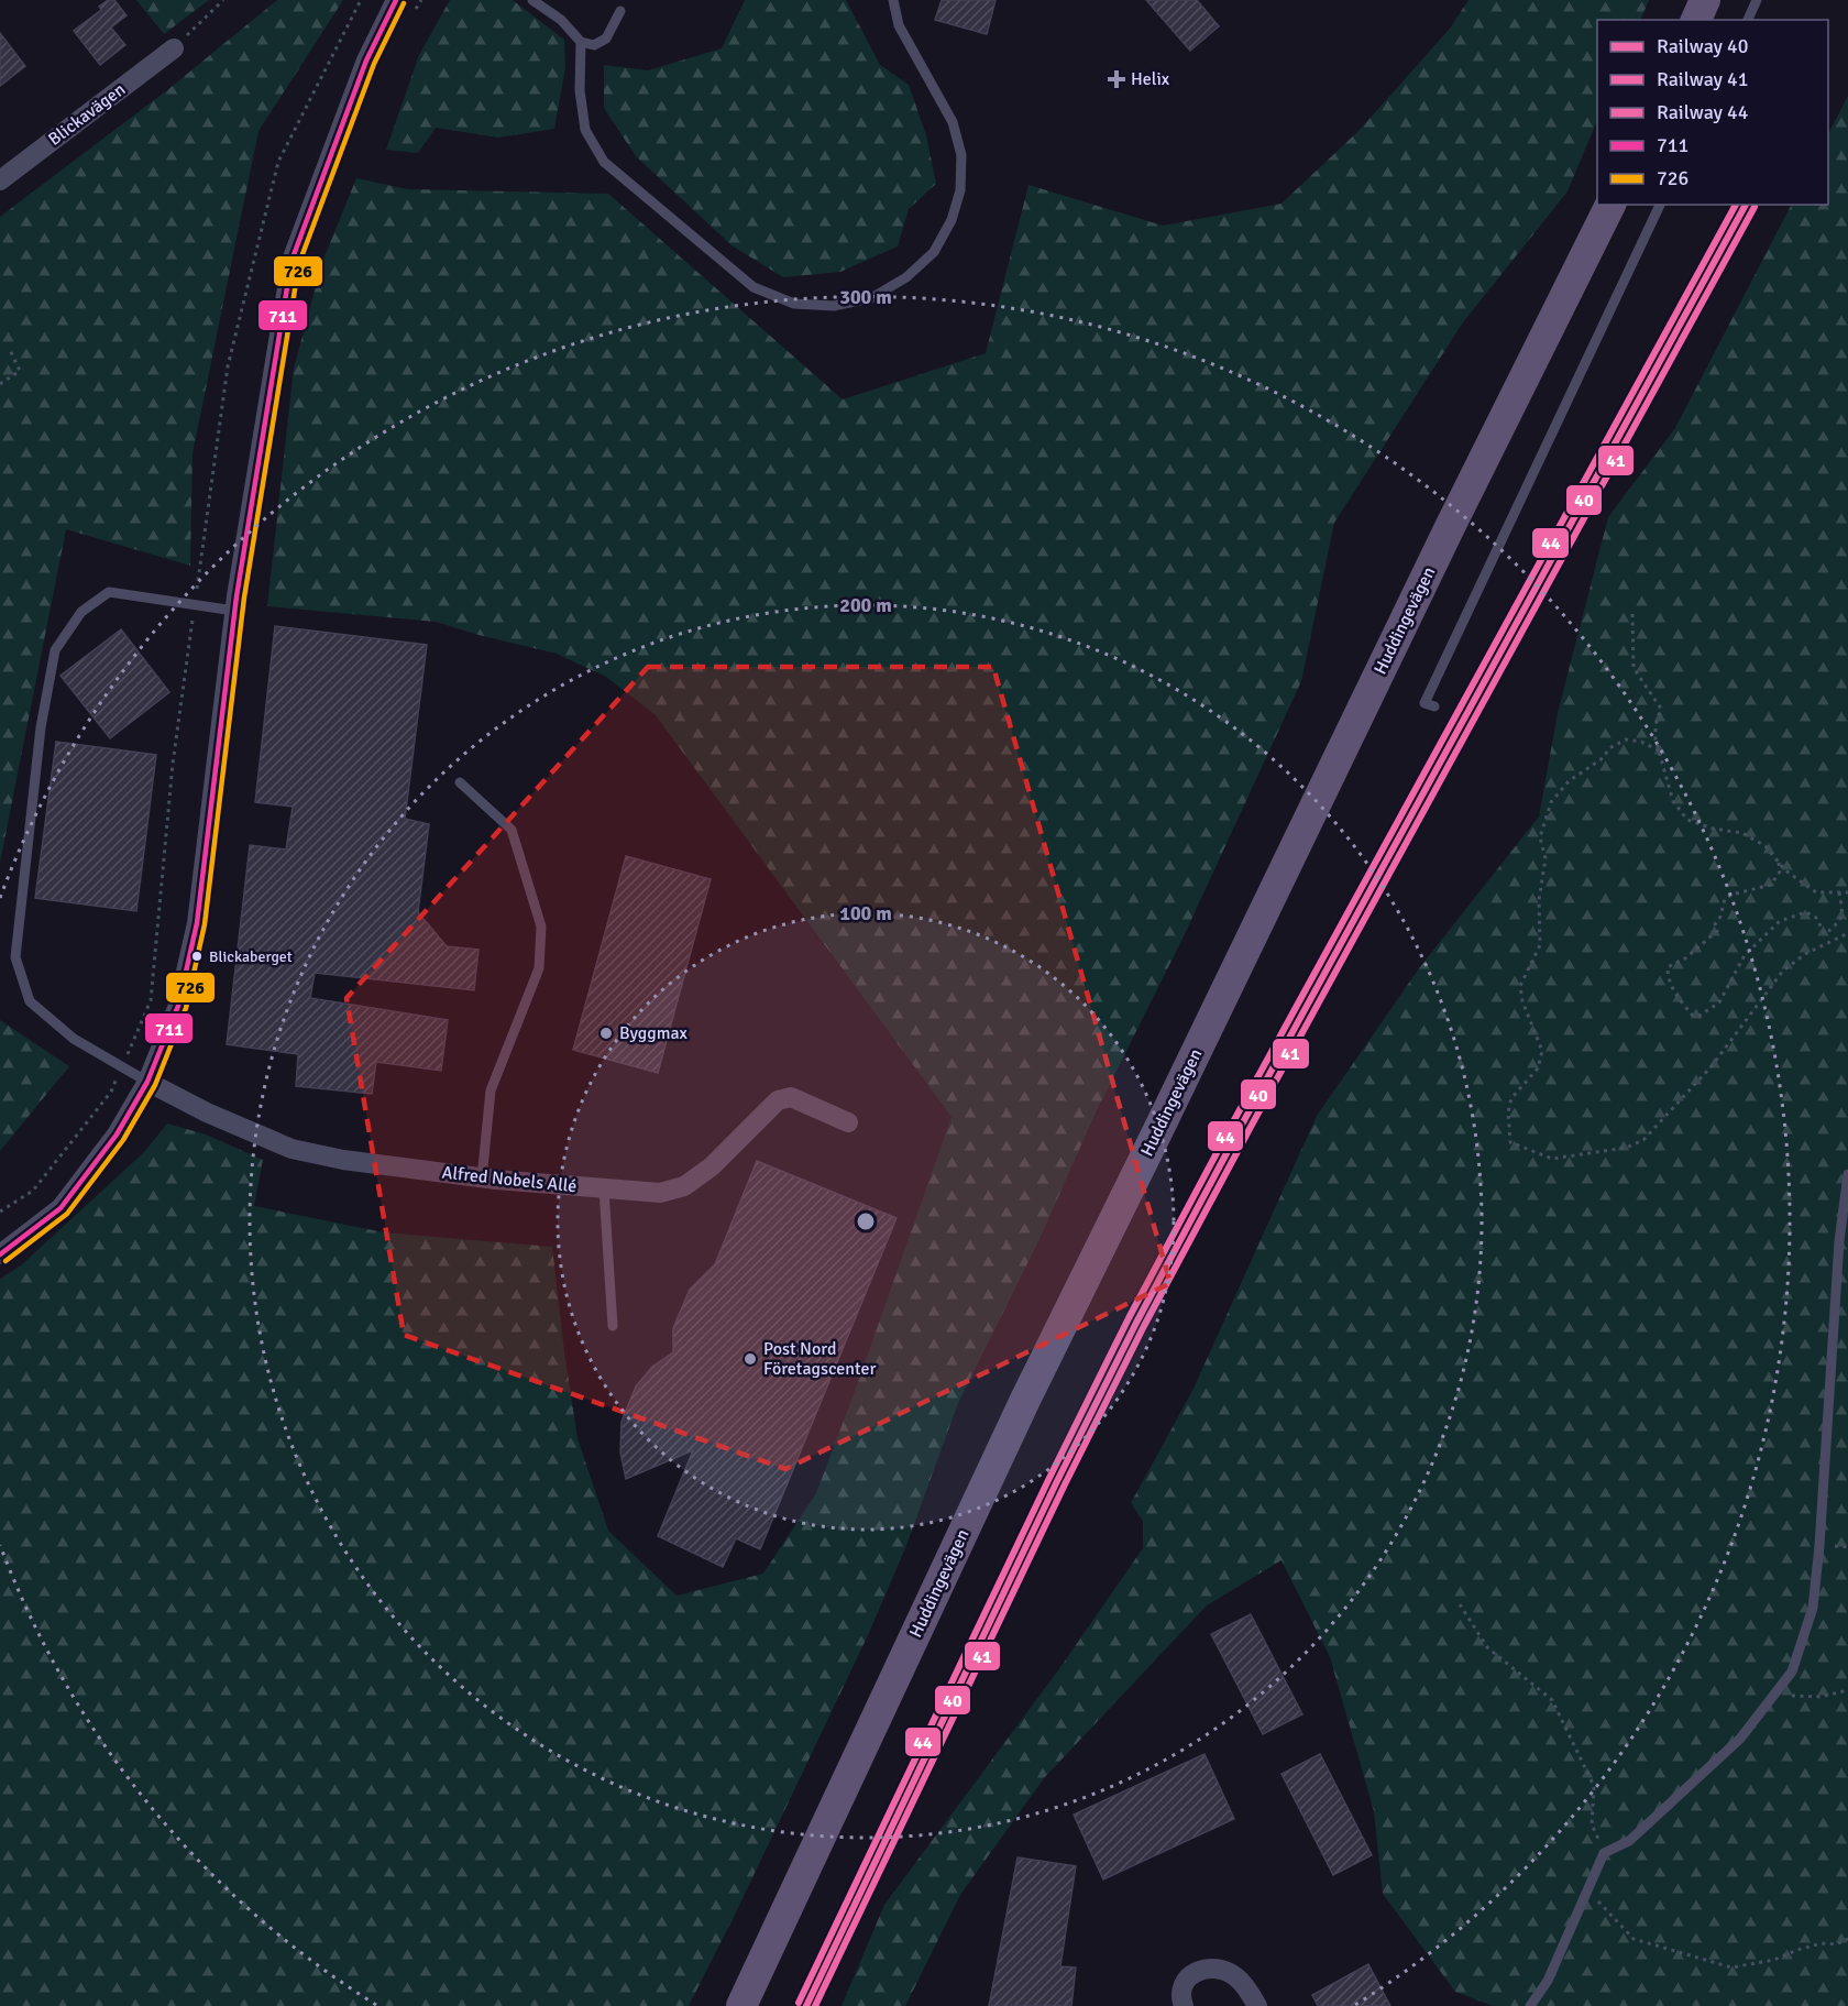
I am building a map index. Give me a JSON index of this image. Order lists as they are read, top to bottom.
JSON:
{
  "streets": {
    "main road": ["Huddingevägen"],
    "street": ["Blickavägen", "Alfred Nobels Allé"]
  },
  "places": {
    "health": ["Helix"],
    "other": ["Blickaberget", "Byggmax", "Post Nord Företagscenter"]
  },
  "lines": [
    "transit line 711",
    "transit line 726",
    "rail line 40",
    "rail line 44",
    "rail line 41"
  ],
  "legend": [
    "Railway 40",
    "Railway 41",
    "Railway 44",
    "711",
    "726"
  ],
  "rings": ["300 m", "200 m", "100 m"]
}
